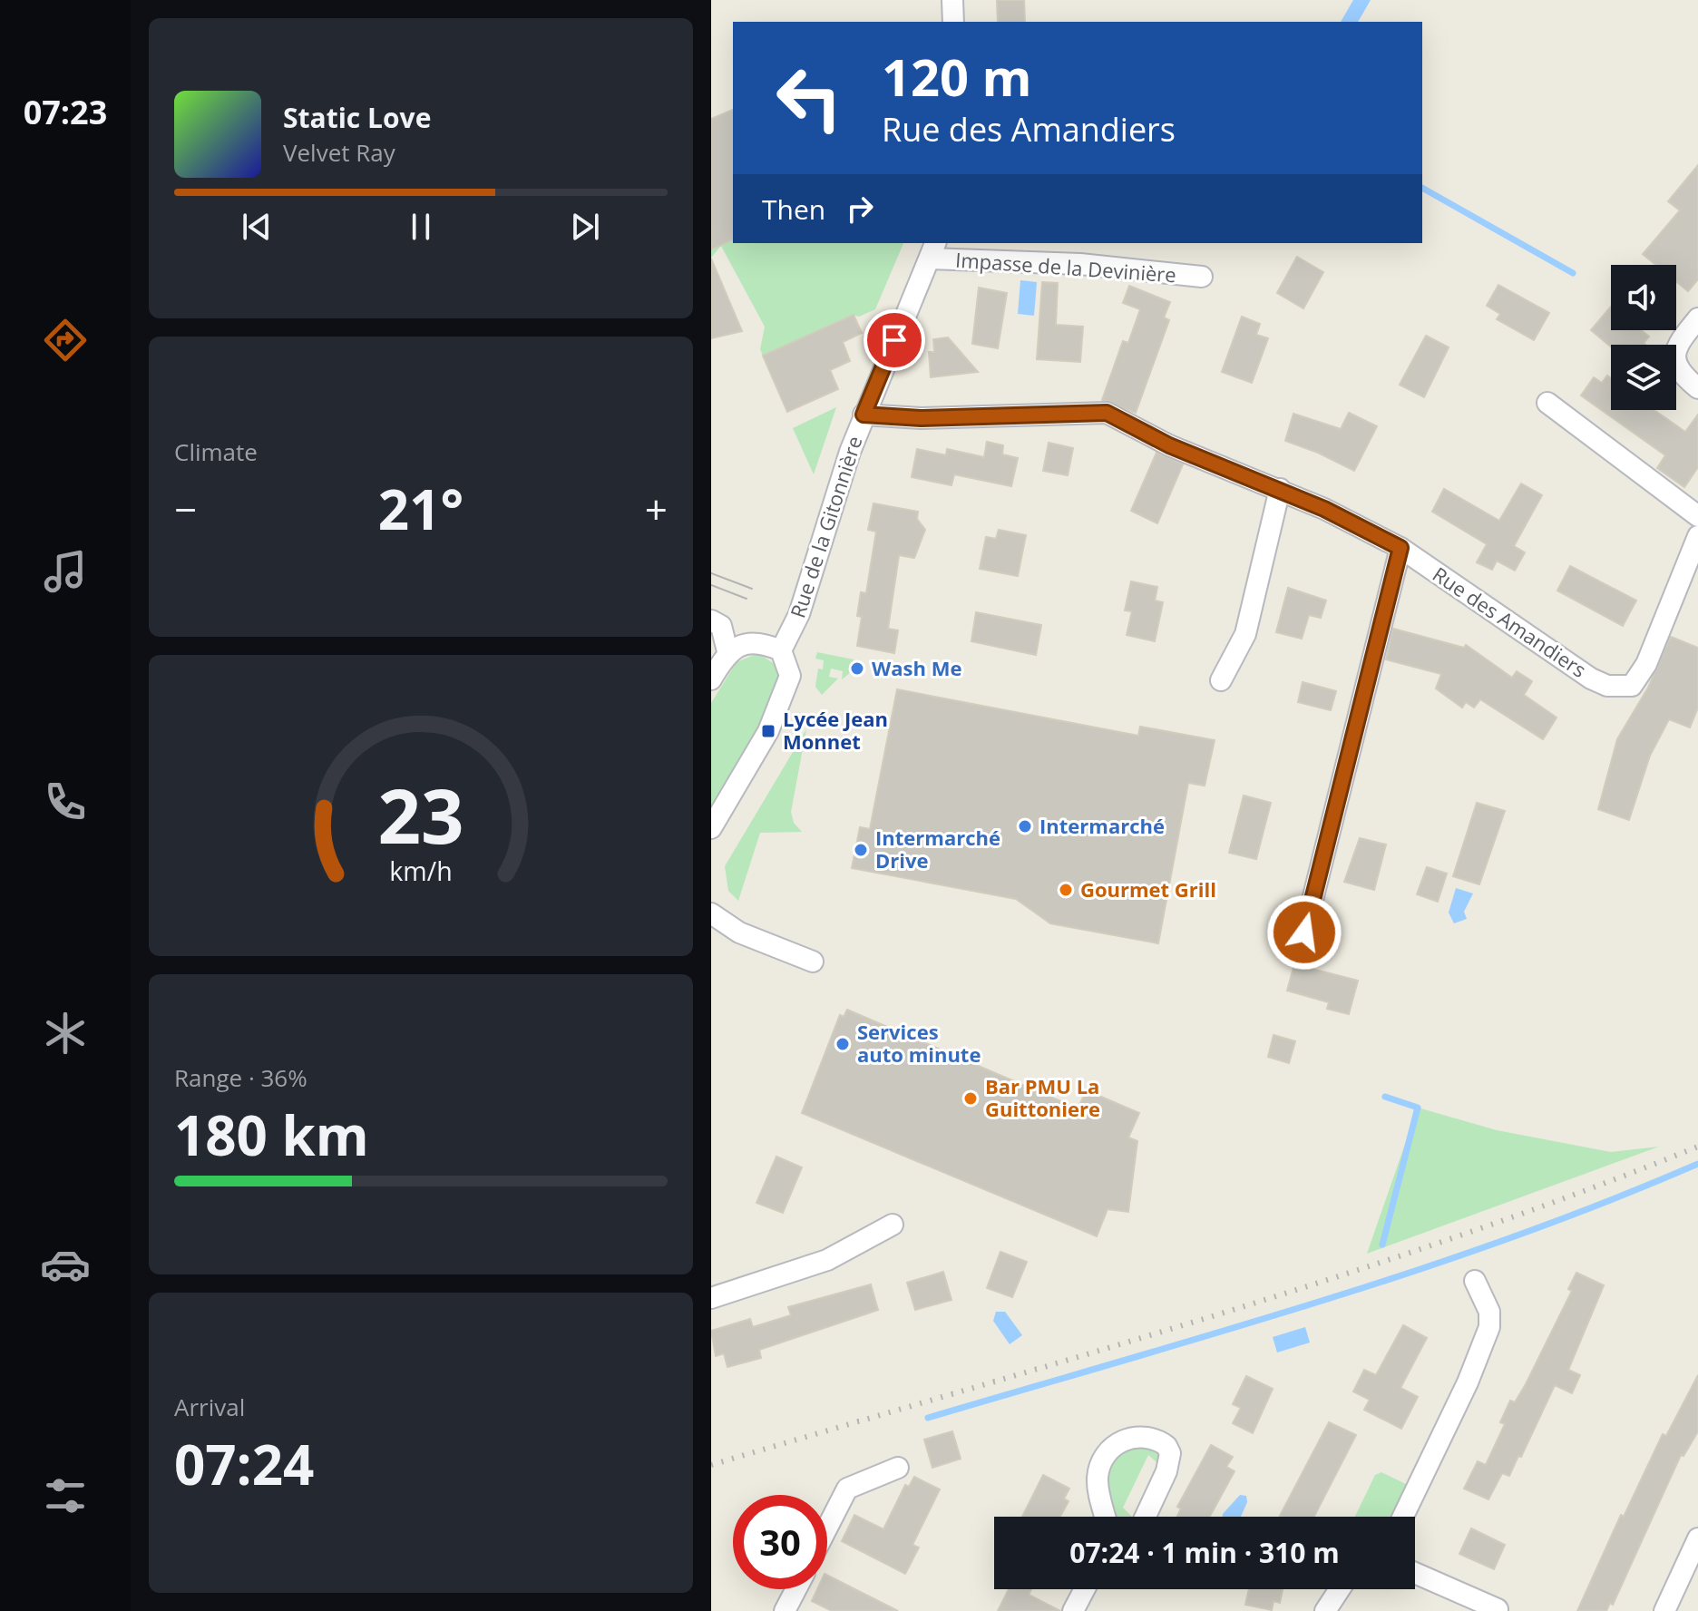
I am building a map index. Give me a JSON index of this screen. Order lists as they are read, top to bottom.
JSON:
{
  "streets": {
    "street": ["Impasse de la Devinière", "Rue de la Gitonnière", "Rue des Amandiers"]
  },
  "crossings": [
    ["Impasse de la Devinière", "Rue de la Gitonnière"],
    ["Rue de la Gitonnière", "Rue des Amandiers"]
  ],
  "places": {
    "other": [
      "Wash Me",
      "Intermarché",
      "Intermarché Drive",
      "Gourmet Grill",
      "Services auto minute",
      "Bar PMU La Guittoniere"
    ],
    "transit": ["Lycée Jean Monnet"]
  },
  "page": {
    "tabs": "07:23",
    "turn": ["120 m", "Rue des Amandiers"],
    "song": ["Static Love", "Velvet Ray"],
    "then": "Then",
    "tile": [
      "Climate",
      ["Range · 36%", "180 km"],
      ["Arrival", "07:24"]
    ],
    "heat": ["−", "21°", "+"],
    "limit": "30",
    "trip": "07:24 · 1 min · 310 m",
    "gauge": ["23", "km/h"]
  }
}
